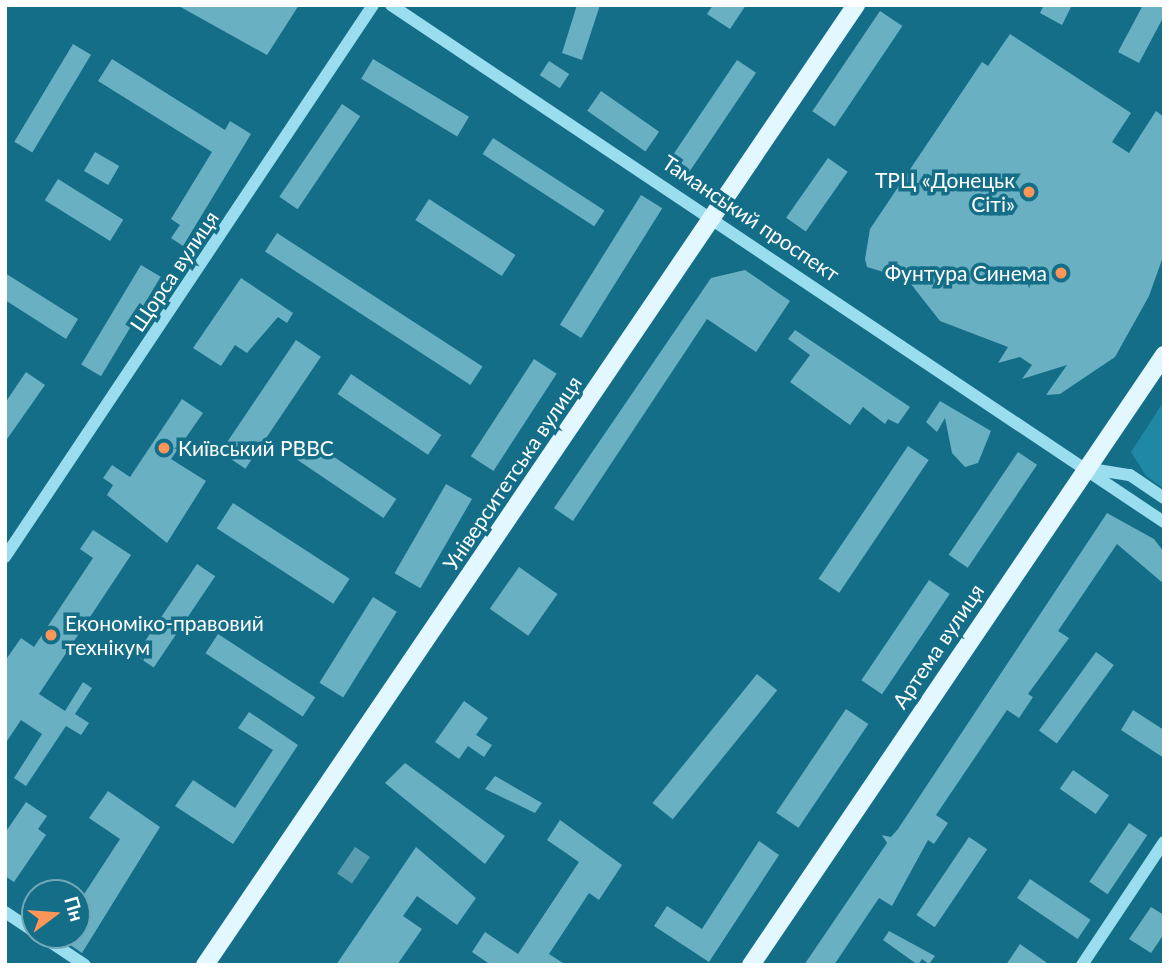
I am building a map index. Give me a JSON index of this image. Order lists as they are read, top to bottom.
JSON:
{
  "streets": {
    "main road": ["Університетська вулиця", "Артема вулиця"],
    "street": ["Таманський проспект", "Щорса вулиця"]
  },
  "crossings": [
    ["Таманський проспект", "Університетська вулиця"],
    ["Таманський проспект", "Артема вулиця"]
  ],
  "places": [
    "ТРЦ «Донецьк Сіті»",
    "Фунтура Синема",
    "Київський РВВС",
    "Економіко-правовий технікум"
  ],
  "north": "right"
}
